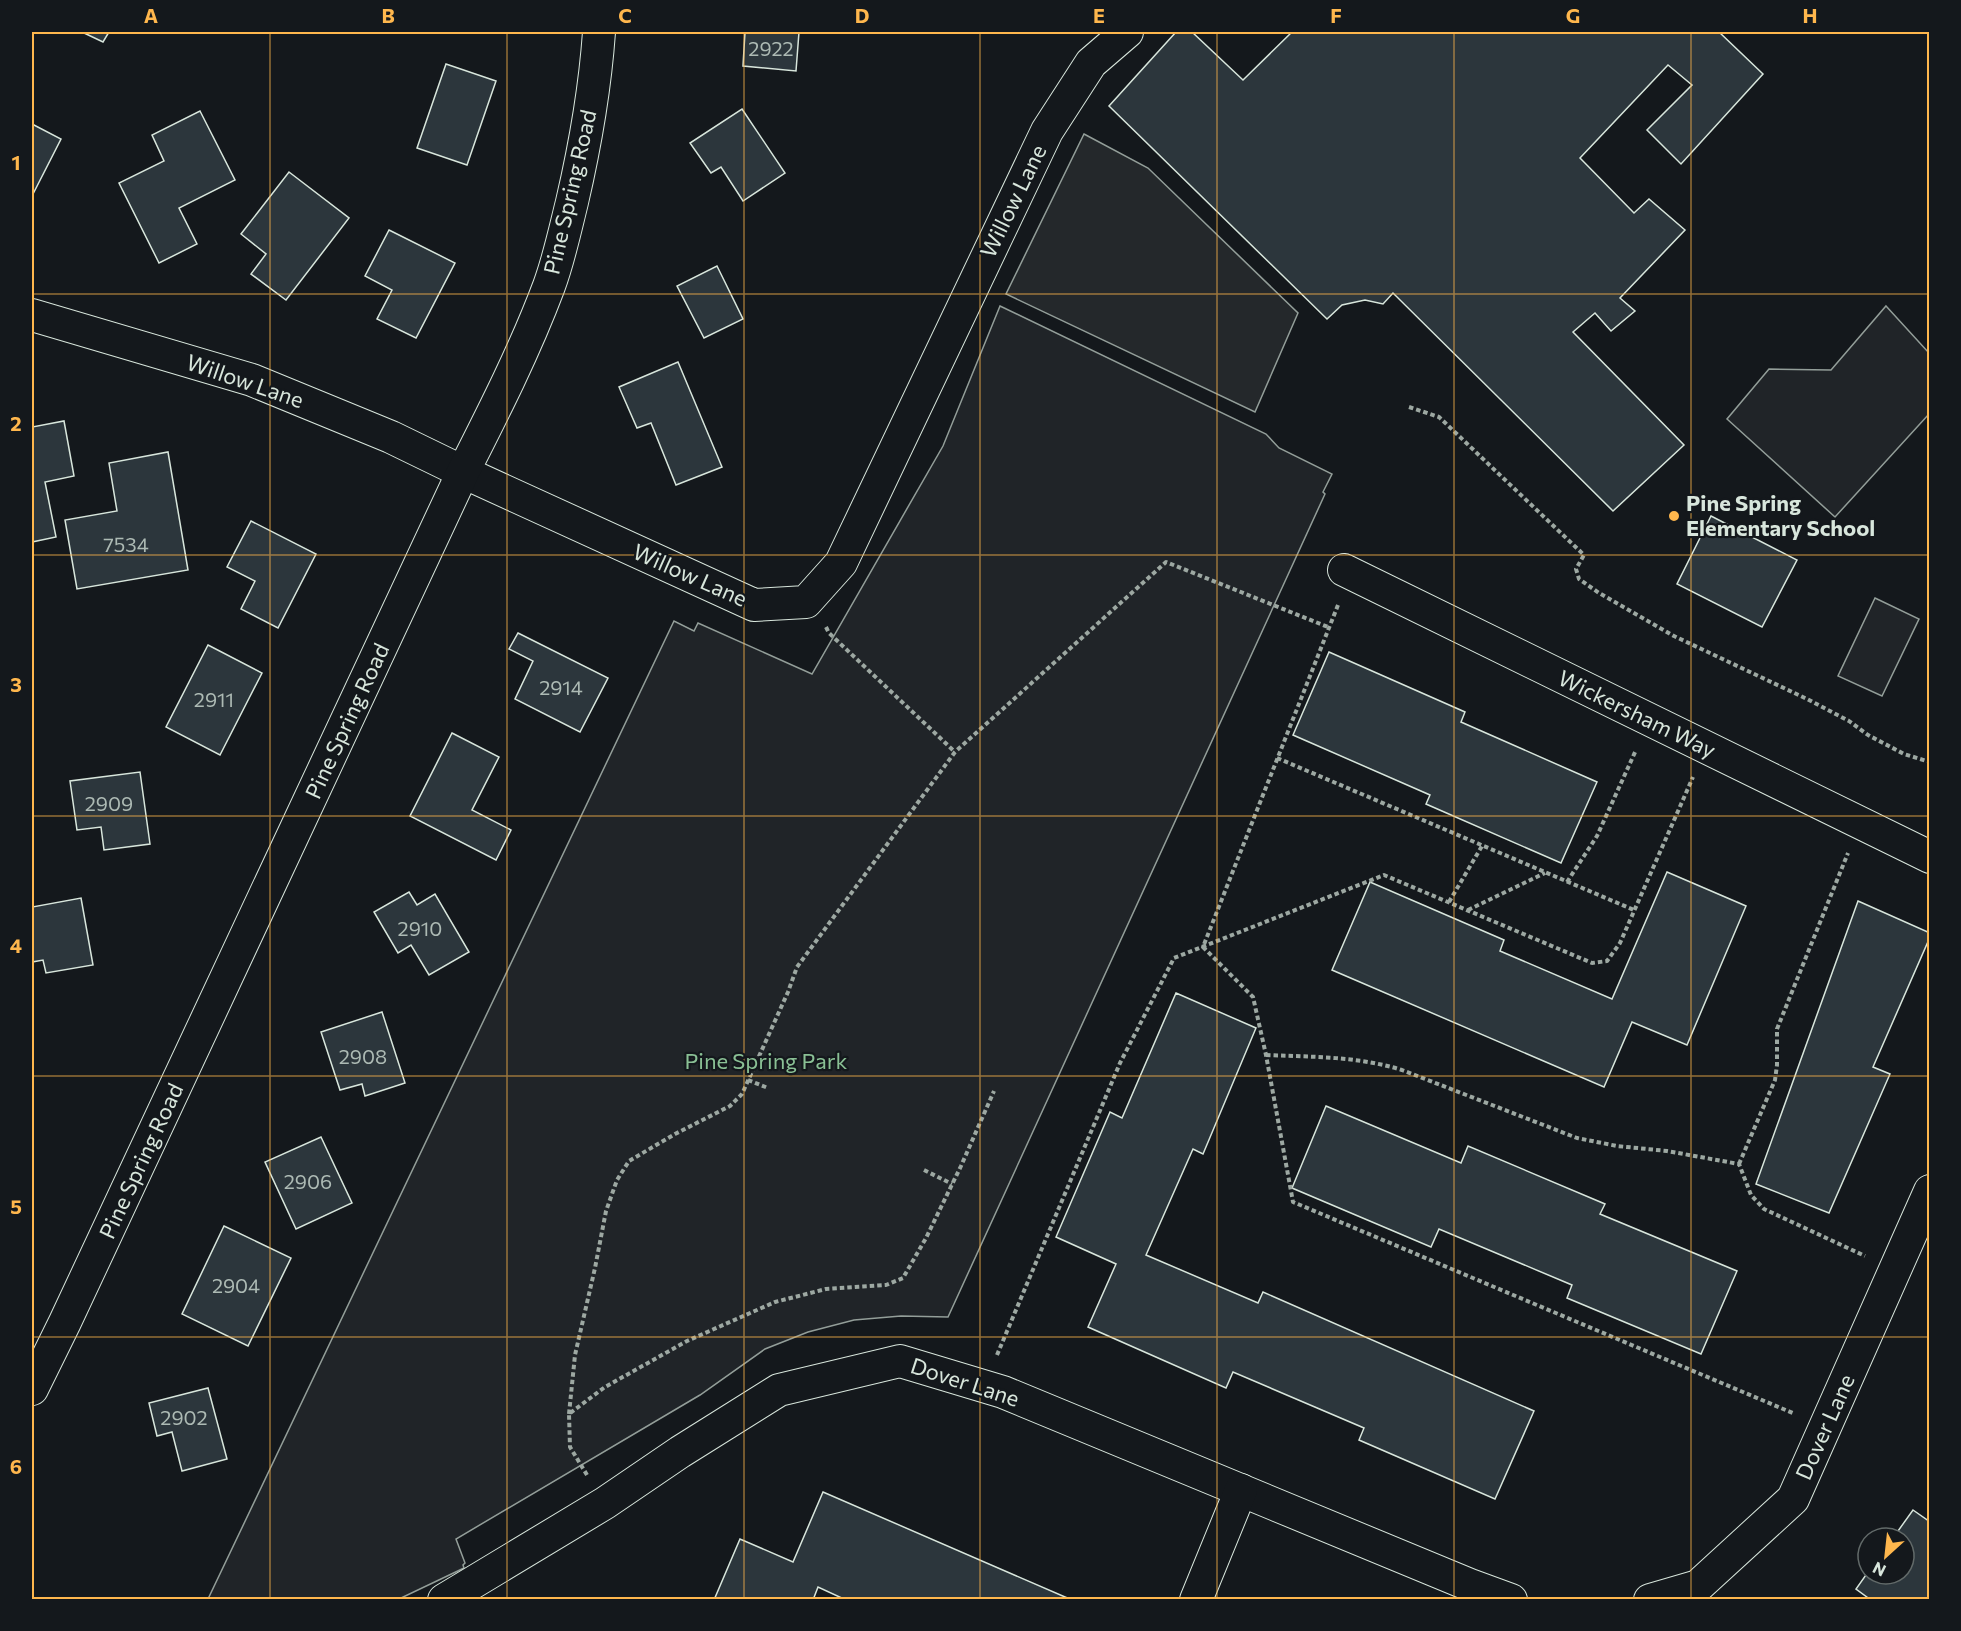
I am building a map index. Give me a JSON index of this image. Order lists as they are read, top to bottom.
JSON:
{
  "streets": {
    "street": [
      "Pine Spring Road",
      "Willow Lane",
      "Wickersham Way",
      "Dover Lane"
    ]
  },
  "crossings": [
    ["Pine Spring Road", "Willow Lane"]
  ],
  "parks": ["Pine Spring Park"],
  "places": ["Pine Spring Elementary School"],
  "house_numbers": [
    "2922",
    "7534",
    "2914",
    "2911",
    "2909",
    "2910",
    "2908",
    "2906",
    "2904",
    "2902"
  ],
  "north": "bottom left",
  "grid": {
    "columns": [
      "A",
      "B",
      "C",
      "D",
      "E",
      "F",
      "G",
      "H"
    ],
    "rows": [
      "1",
      "2",
      "3",
      "4",
      "5",
      "6"
    ]
  }
}
